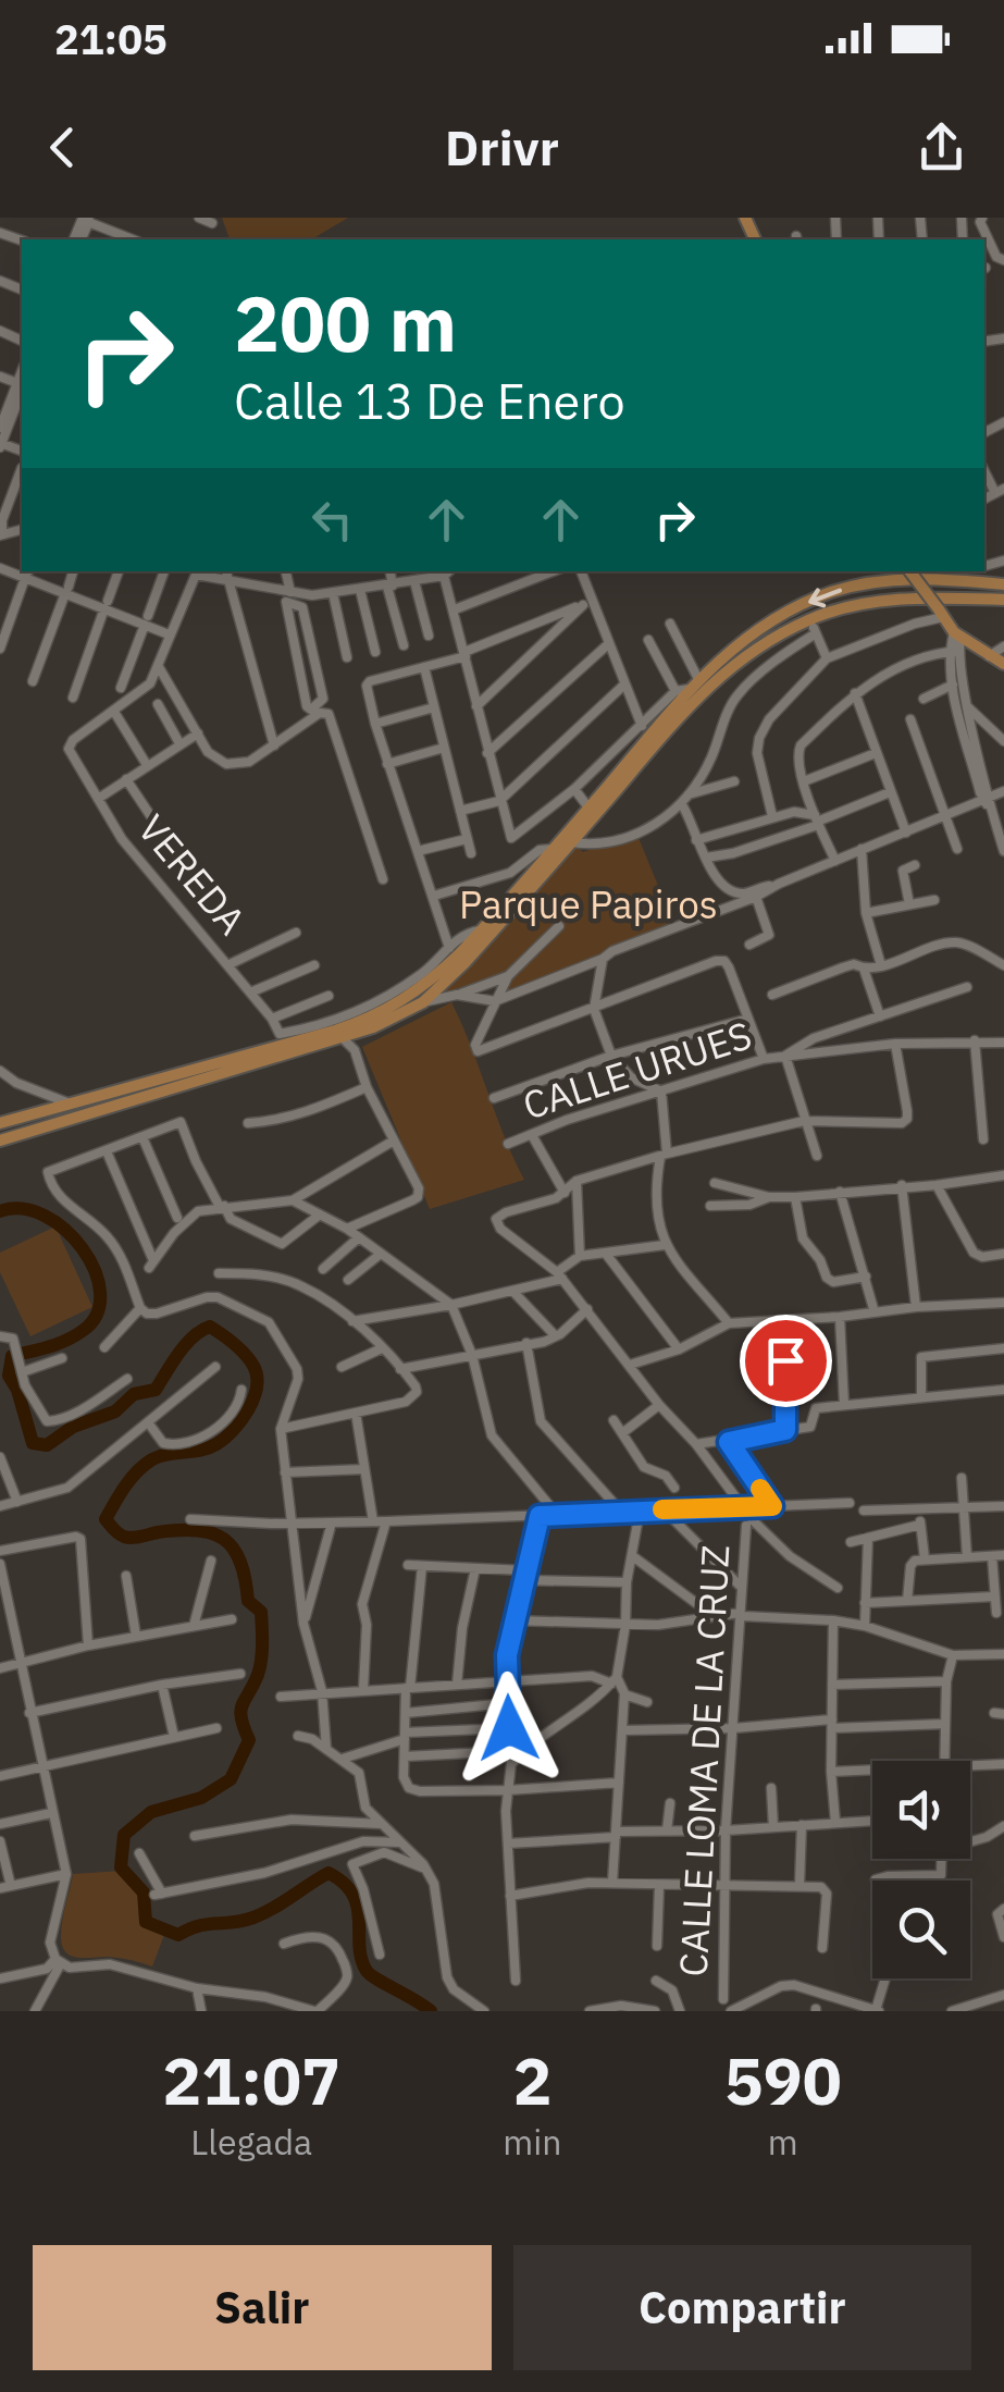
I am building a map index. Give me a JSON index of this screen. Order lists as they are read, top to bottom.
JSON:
{
  "streets": {
    "street": ["VEREDA", "CALLE URUES", "CALLE LOMA DE LA CRUZ"]
  },
  "parks": ["Parque Papiros"],
  "page": {
    "status": "21:05",
    "header": "Drivr",
    "turn": ["200 m", "Calle 13 De Enero"],
    "eta": [
      "21:07",
      "Llegada",
      "2",
      "min",
      "590",
      "m"
    ],
    "buttons": ["Salir", "Compartir"]
  }
}
